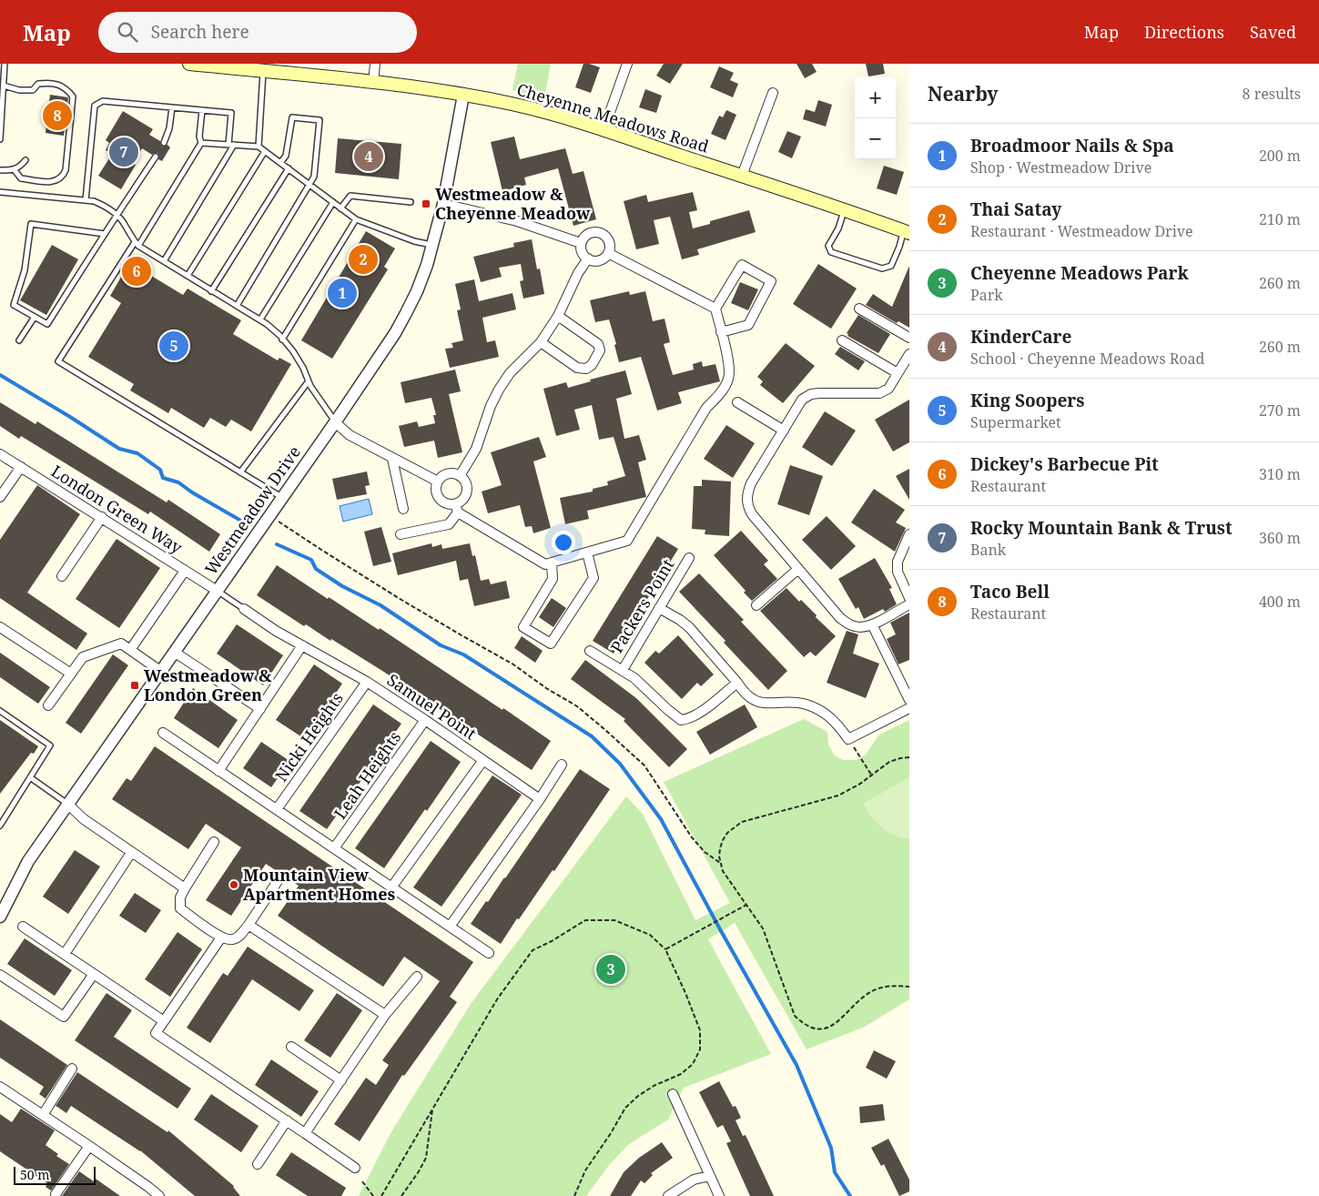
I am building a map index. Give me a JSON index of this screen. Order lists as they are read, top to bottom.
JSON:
{
  "streets": {
    "main road": ["Cheyenne Meadows Road"],
    "street": [
      "London Green Way",
      "Westmeadow Drive",
      "Packers Point",
      "Samuel Point",
      "Nicki Heights",
      "Leah Heights"
    ]
  },
  "crossings": [
    ["Cheyenne Meadows Road", "Westmeadow Drive"],
    ["London Green Way", "Westmeadow Drive"],
    ["Samuel Point", "Nicki Heights"],
    ["Samuel Point", "Leah Heights"]
  ],
  "places": {
    "transit": ["Westmeadow & Cheyenne Meadow", "Westmeadow & London Green"],
    "other": ["Mountain View Apartment Homes"]
  },
  "scale_bar": "50 m",
  "page": {
    "header": "Map",
    "search": "Search here",
    "nav": ["Map", "Directions", "Saved"],
    "heading": ["Nearby", "8 results"],
    "map_buttons": ["+", "−"],
    "pins": [
      "8",
      "7",
      "4",
      "2",
      "6",
      "1",
      "5",
      "3"
    ],
    "list": [
      {
        "mark": "1",
        "name": "Broadmoor Nails & Spa",
        "note": "Shop · Westmeadow Drive",
        "value": "200 m"
      },
      {
        "mark": "2",
        "name": "Thai Satay",
        "note": "Restaurant · Westmeadow Drive",
        "value": "210 m"
      },
      {
        "mark": "3",
        "name": "Cheyenne Meadows Park",
        "note": "Park",
        "value": "260 m"
      },
      {
        "mark": "4",
        "name": "KinderCare",
        "note": "School · Cheyenne Meadows Road",
        "value": "260 m"
      },
      {
        "mark": "5",
        "name": "King Soopers",
        "note": "Supermarket",
        "value": "270 m"
      },
      {
        "mark": "6",
        "name": "Dickey's Barbecue Pit",
        "note": "Restaurant",
        "value": "310 m"
      },
      {
        "mark": "7",
        "name": "Rocky Mountain Bank & Trust",
        "note": "Bank",
        "value": "360 m"
      },
      {
        "mark": "8",
        "name": "Taco Bell",
        "note": "Restaurant",
        "value": "400 m"
      }
    ],
    "scale": "50 m"
  }
}
